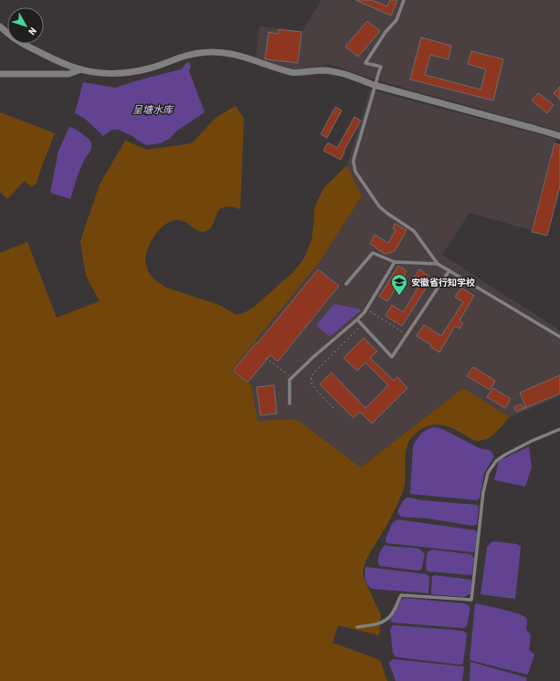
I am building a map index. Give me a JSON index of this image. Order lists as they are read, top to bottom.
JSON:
{
  "water": ["呈塘水库"],
  "places": {
    "school or university": ["安徽省行知学校"]
  },
  "north": "bottom right"
}
